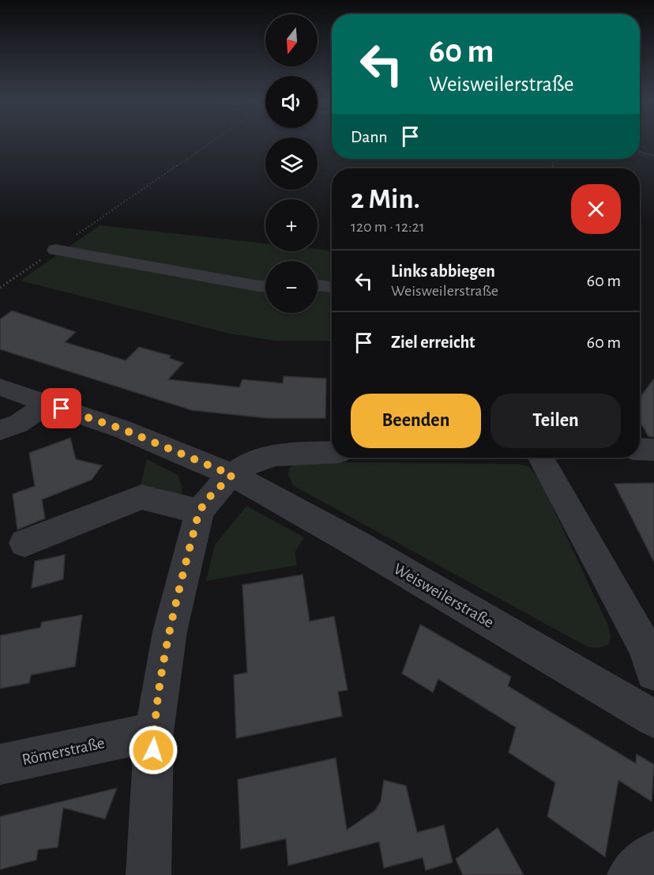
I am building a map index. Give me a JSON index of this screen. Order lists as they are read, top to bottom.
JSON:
{
  "streets": {
    "street": ["Weisweilerstraße", "Römerstraße"]
  },
  "north": "bottom",
  "page": {
    "map_buttons": ["+", "−"],
    "turn": ["60 m", "Weisweilerstraße"],
    "then": "Dann",
    "heading": ["2 Min.", "120 m · 12:21"],
    "list": [
      {
        "name": "Links abbiegen",
        "note": "Weisweilerstraße",
        "value": "60 m"
      },
      {
        "name": "Ziel erreicht",
        "value": "60 m"
      }
    ],
    "buttons": ["Beenden", "Teilen"]
  }
}
